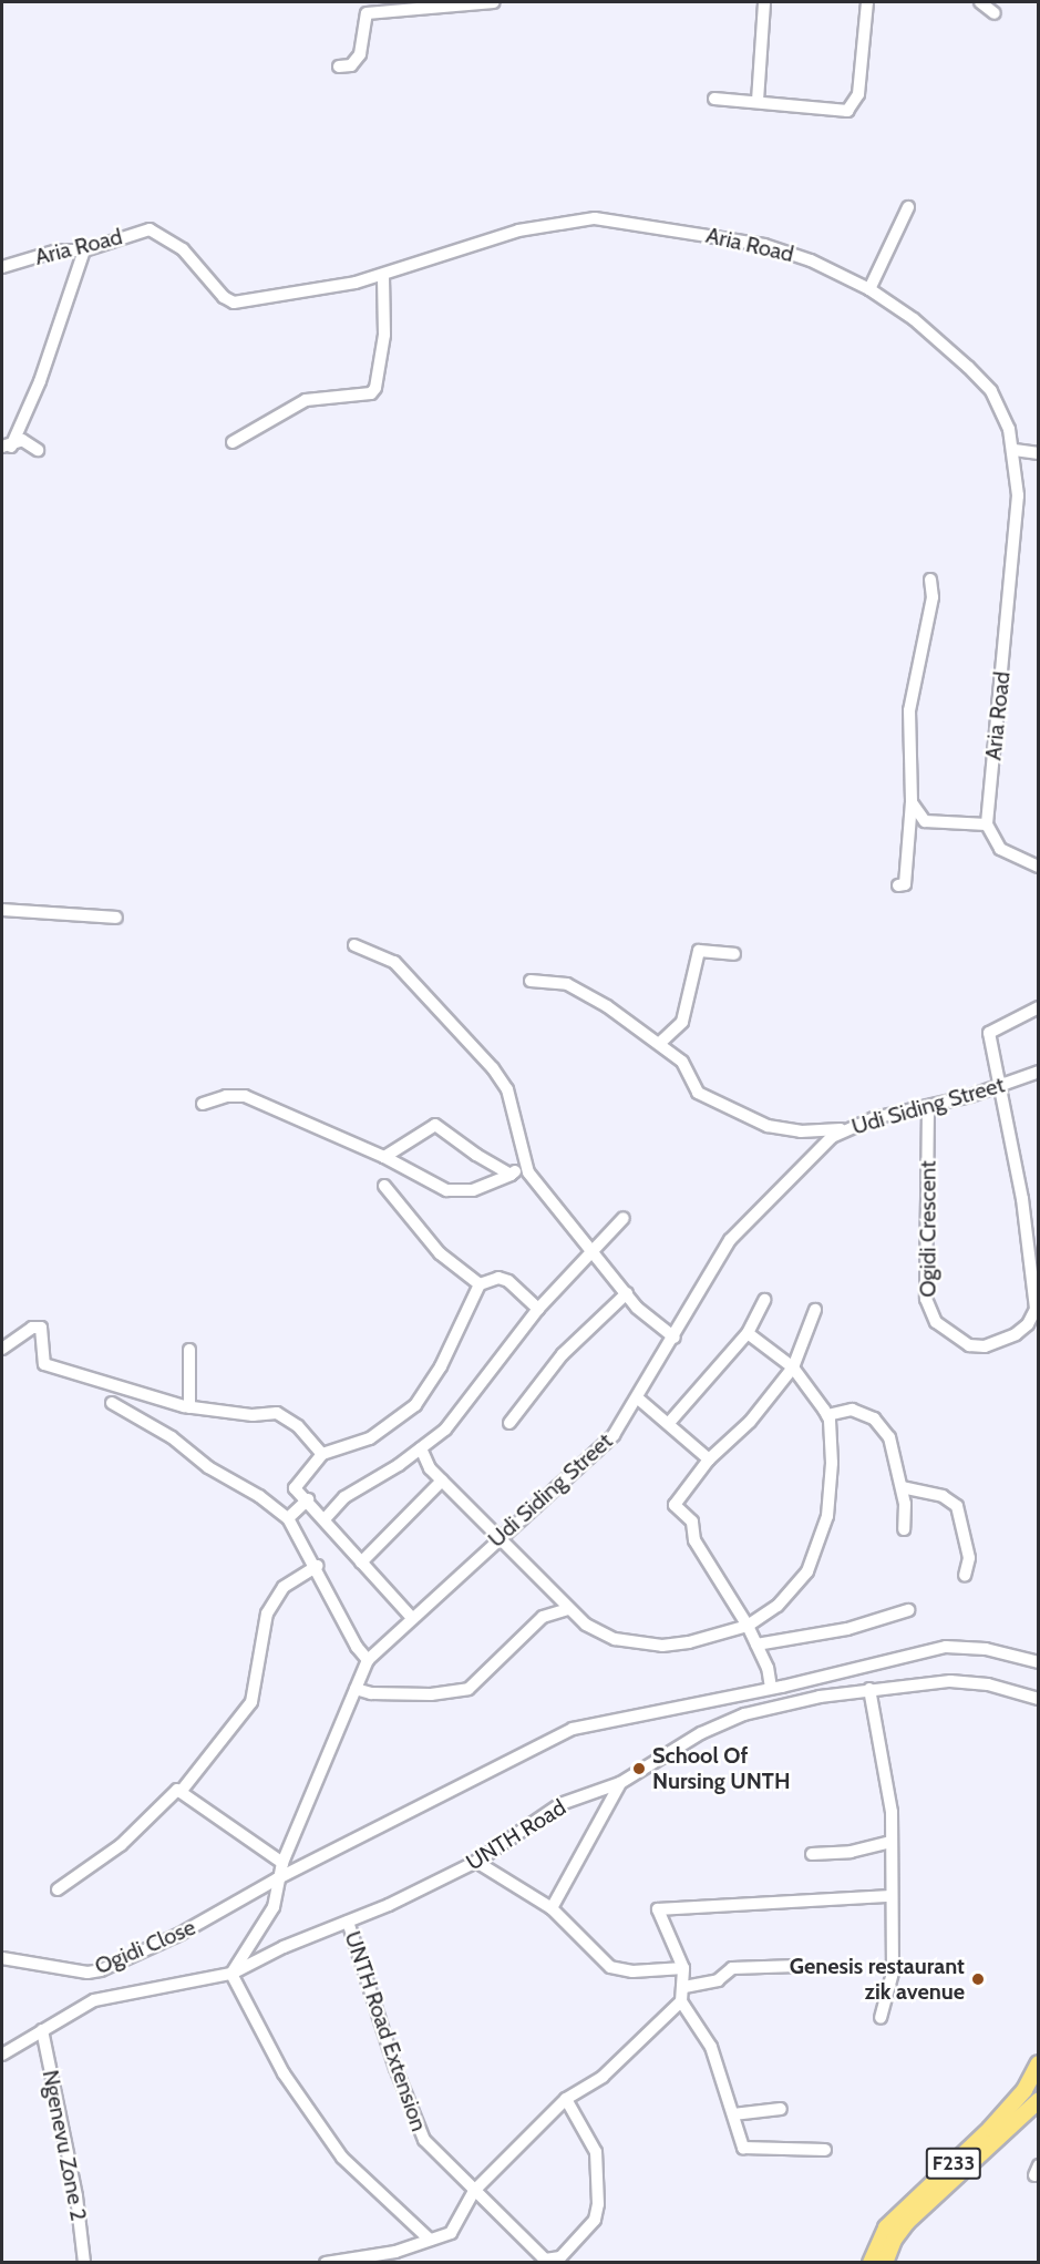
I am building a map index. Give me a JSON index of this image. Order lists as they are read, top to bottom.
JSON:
{
  "streets": {
    "main road": ["F233"],
    "street": [
      "Aria Road",
      "Udi Siding Street",
      "Ogidi Crescent",
      "UNTH Road",
      "Ogidi Close",
      "UNTH Road Extension",
      "Ngenevu Zone 2"
    ]
  },
  "crossings": [
    ["Udi Siding Street", "Ogidi Crescent"],
    ["Udi Siding Street", "UNTH Road"],
    ["Udi Siding Street", "Ogidi Close"],
    ["UNTH Road", "UNTH Road Extension"],
    ["UNTH Road", "Ngenevu Zone 2"]
  ],
  "places": ["School Of Nursing UNTH", "Genesis restaurant zik avenue"]
}
